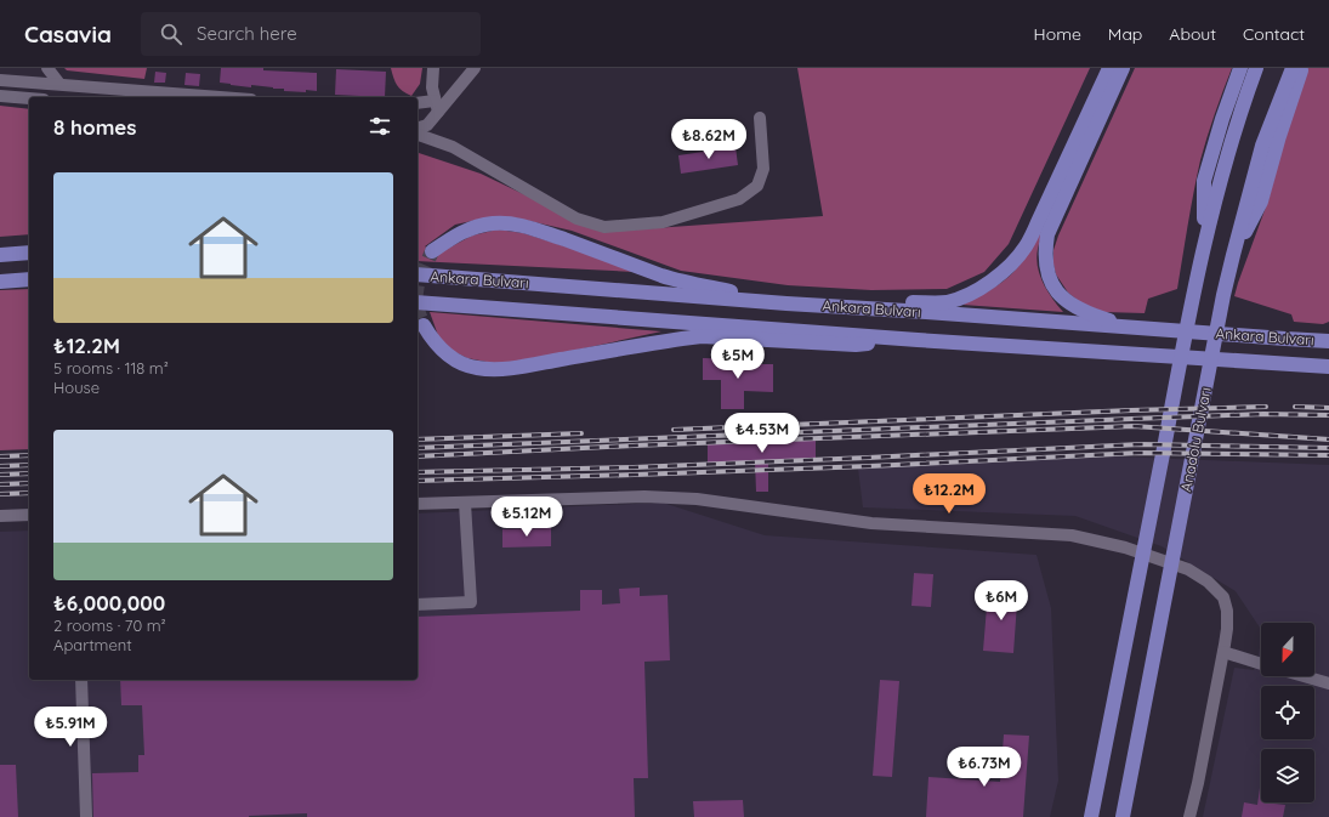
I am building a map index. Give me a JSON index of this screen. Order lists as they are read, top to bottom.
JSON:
{
  "streets": {
    "main road": ["Ankara Bulvarı", "Anadolu Bulvarı"]
  },
  "north": "bottom",
  "page": {
    "header": "Casavia",
    "search": "Search here",
    "nav": [
      "Home",
      "Map",
      "About",
      "Contact"
    ],
    "heading": "8 homes",
    "price": [
      "₺8.62M",
      "₺5M",
      "₺4.53M",
      "₺12.2M",
      "₺5.12M",
      "₺6M",
      "₺5.91M",
      "₺6.73M"
    ],
    "list": [
      {
        "name": "₺12.2M",
        "note": "5 rooms · 118 m² · House"
      },
      {
        "name": "₺6,000,000",
        "note": "2 rooms · 70 m² · Apartment"
      }
    ]
  }
}
